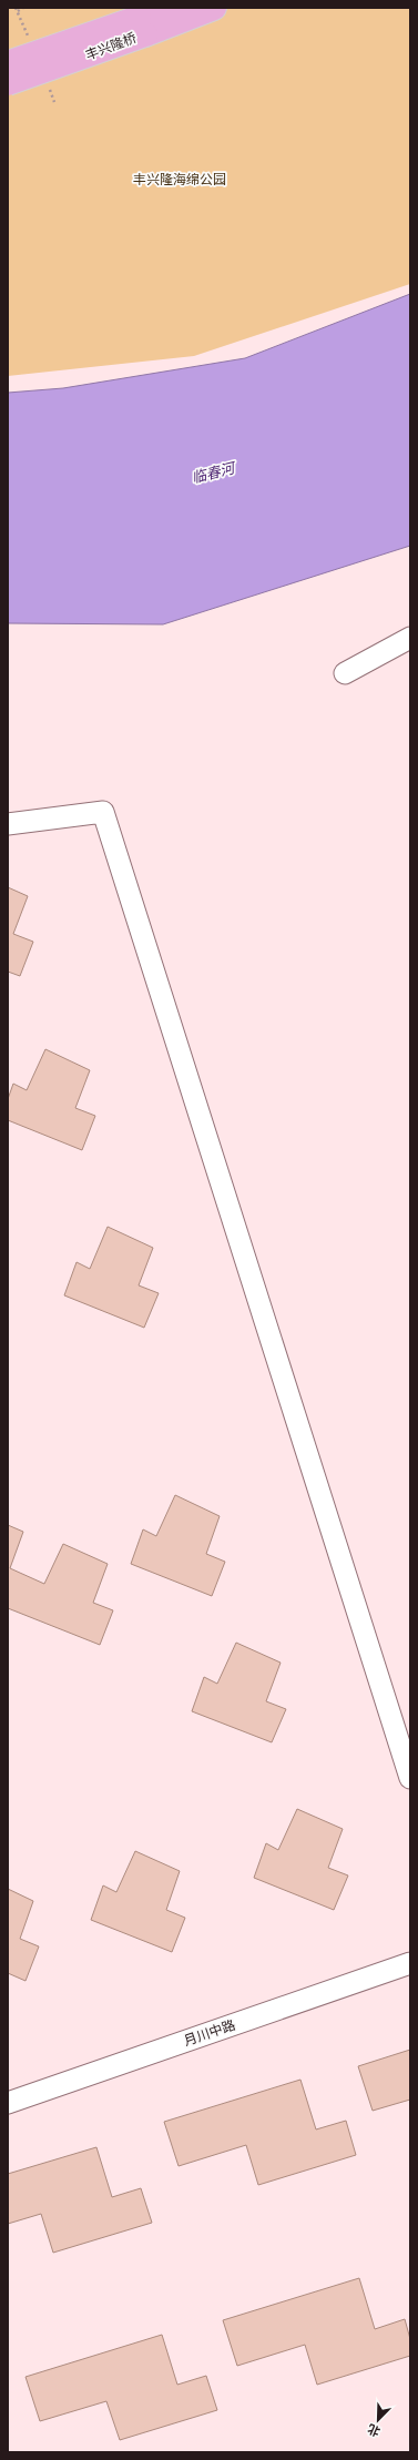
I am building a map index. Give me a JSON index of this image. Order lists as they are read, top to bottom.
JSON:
{
  "streets": {
    "main road": ["丰兴隆桥"],
    "street": ["月川中路"]
  },
  "water": ["临春河"],
  "parks": ["丰兴隆海绵公园"],
  "north": "bottom left"
}
